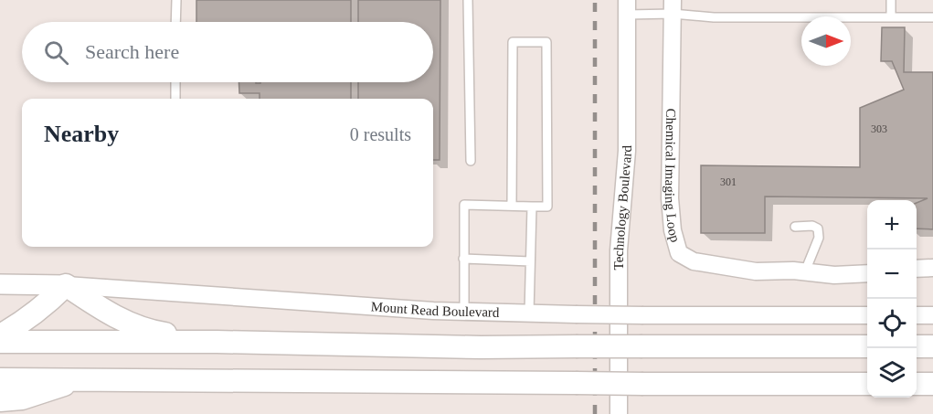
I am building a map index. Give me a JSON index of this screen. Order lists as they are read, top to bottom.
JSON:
{
  "streets": {
    "street": ["Chemical Imaging Loop", "Technology Boulevard", "Mount Read Boulevard"]
  },
  "house_numbers": ["303", "301"],
  "north": "right",
  "page": {
    "search": "Search here",
    "heading": ["Nearby", "0 results"],
    "map_buttons": ["+", "−"]
  }
}
